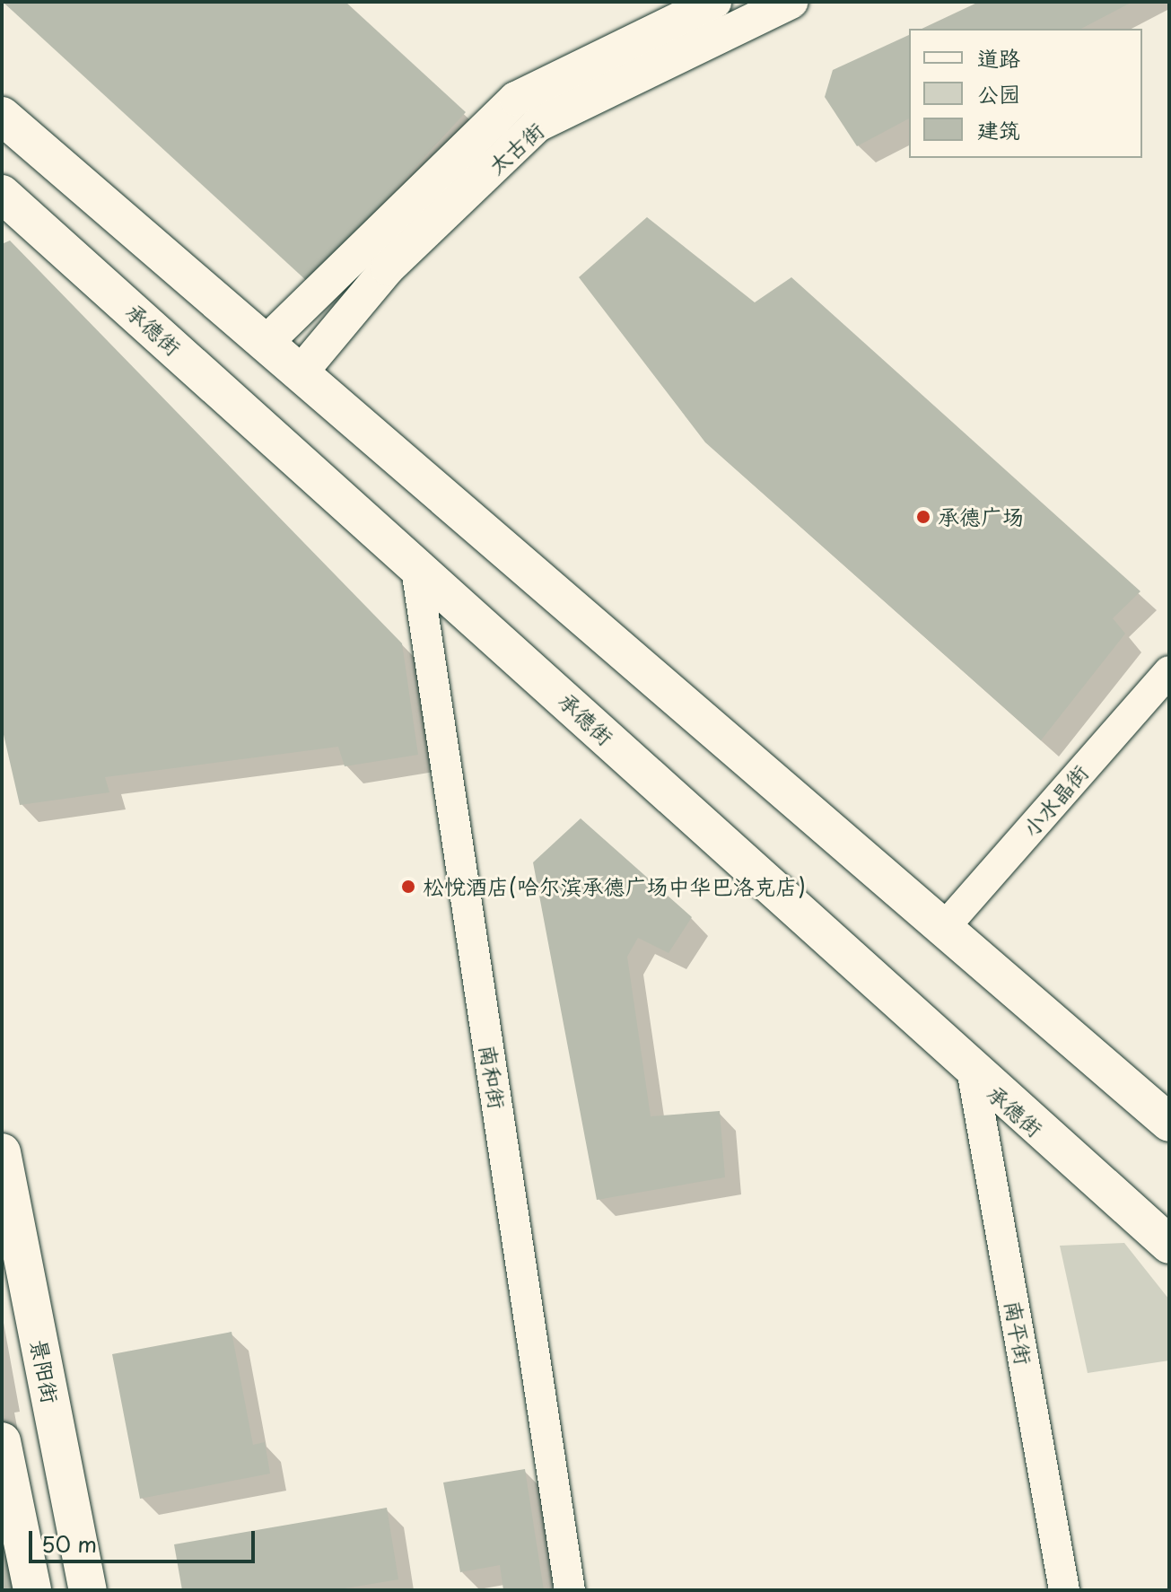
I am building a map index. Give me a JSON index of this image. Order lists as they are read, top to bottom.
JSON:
{
  "streets": {
    "main road": ["太古街", "承德街", "景阳街"],
    "street": ["小水晶街", "南和街", "南平街"]
  },
  "crossings": [
    ["承德街", "南和街"],
    ["承德街", "南平街"]
  ],
  "places": ["承德广场", "松悦酒店(哈尔滨承德广场中华巴洛克店)"],
  "legend": ["道路", "公园", "建筑"],
  "scale_bar": "50 m"
}
